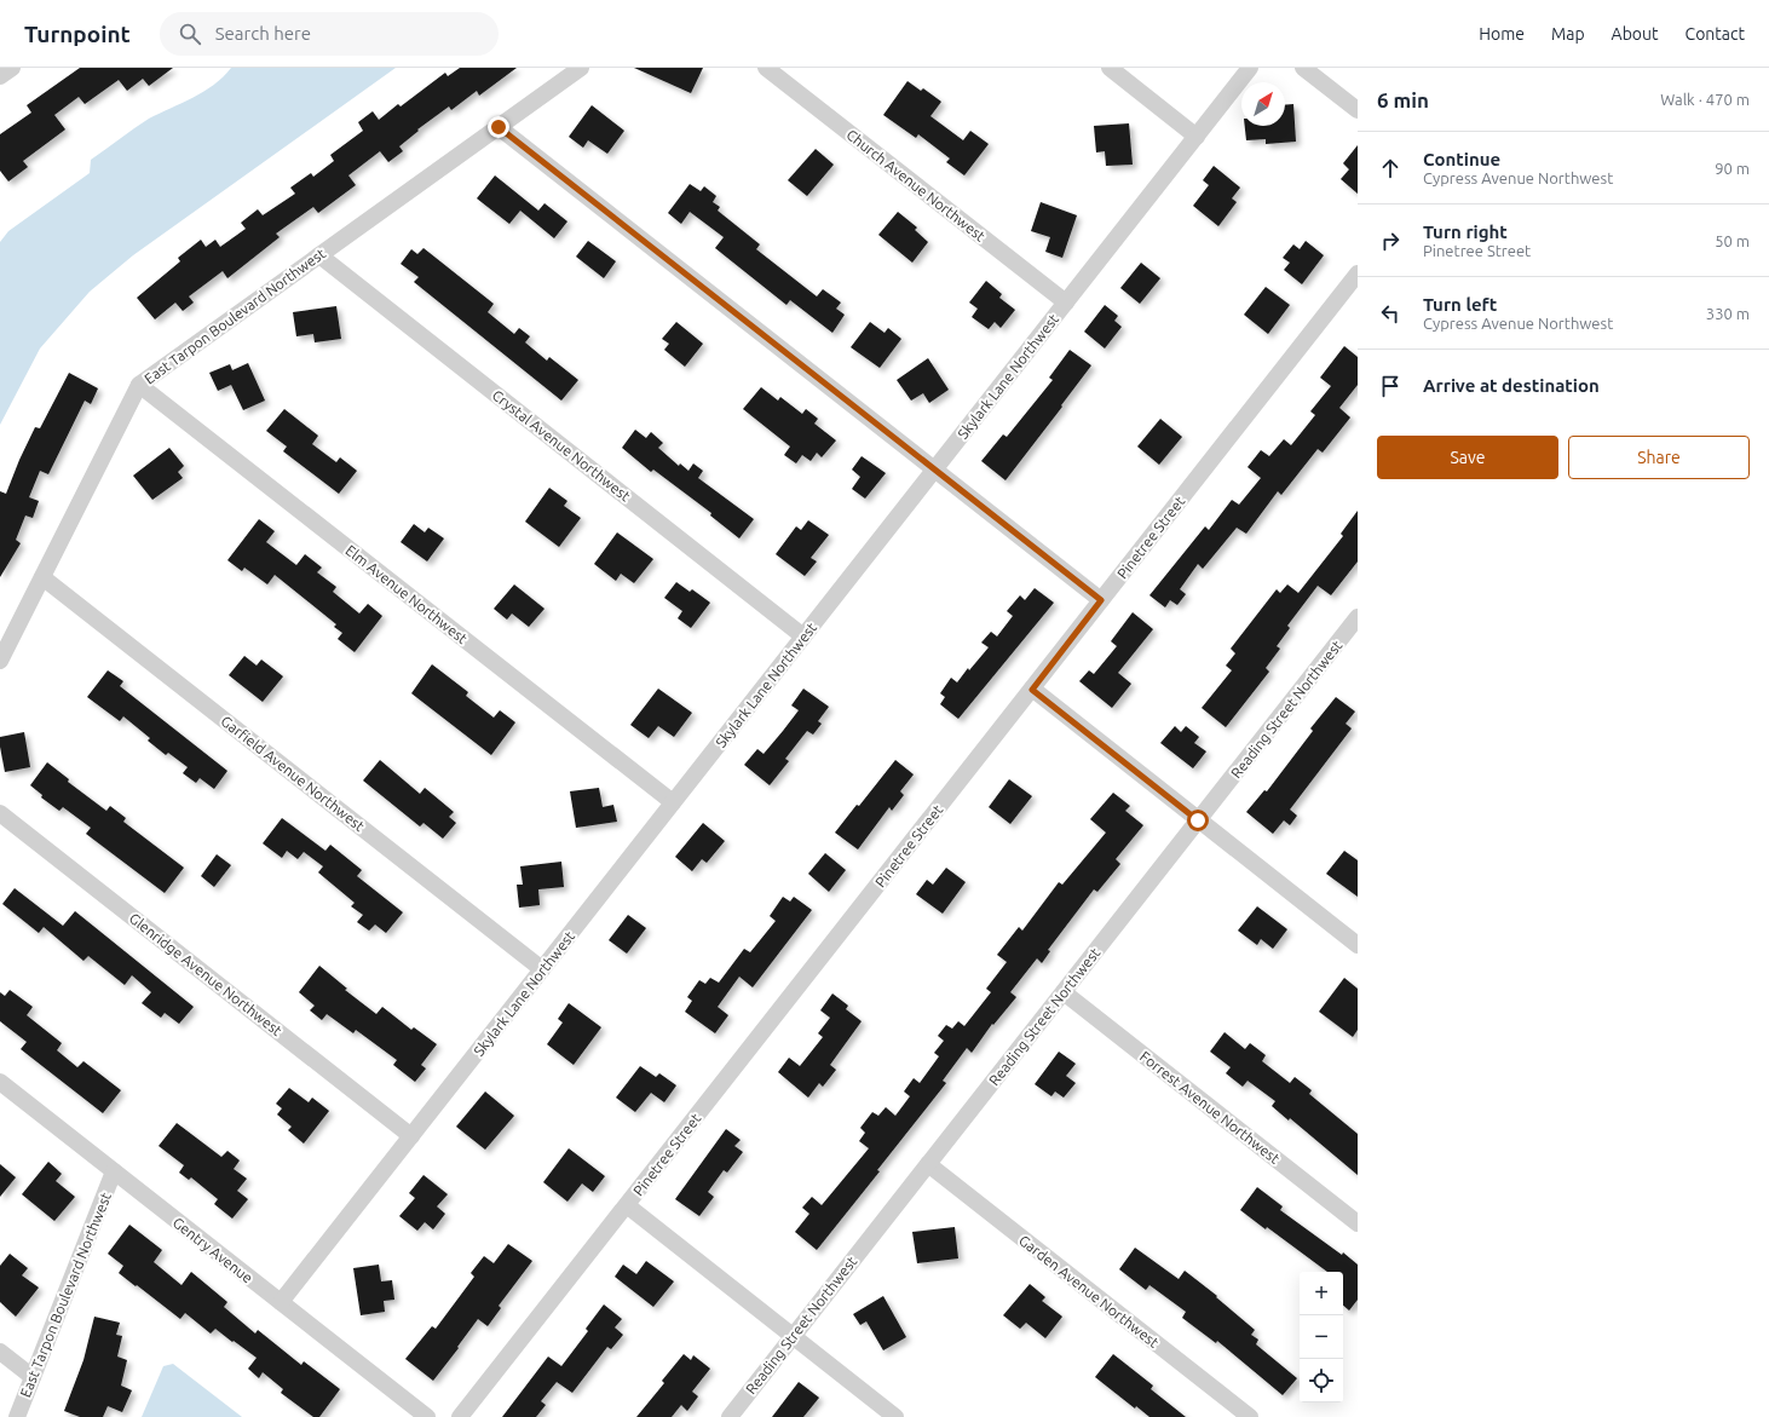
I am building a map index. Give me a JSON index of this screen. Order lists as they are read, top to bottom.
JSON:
{
  "streets": {
    "street": [
      "Church Avenue Northwest",
      "East Tarpon Boulevard Northwest",
      "Skylark Lane Northwest",
      "Crystal Avenue Northwest",
      "Pinetree Street",
      "Elm Avenue Northwest",
      "Reading Street Northwest",
      "Garfield Avenue Northwest",
      "Glenridge Avenue Northwest",
      "Forrest Avenue Northwest",
      "Gentry Avenue",
      "Garden Avenue Northwest"
    ]
  },
  "crossings": [
    ["Church Avenue Northwest", "Skylark Lane Northwest"],
    ["East Tarpon Boulevard Northwest", "Crystal Avenue Northwest"],
    ["East Tarpon Boulevard Northwest", "Elm Avenue Northwest"],
    ["East Tarpon Boulevard Northwest", "Garfield Avenue Northwest"],
    ["East Tarpon Boulevard Northwest", "Gentry Avenue"],
    ["Skylark Lane Northwest", "Crystal Avenue Northwest"],
    ["Skylark Lane Northwest", "Elm Avenue Northwest"],
    ["Skylark Lane Northwest", "Garfield Avenue Northwest"],
    ["Skylark Lane Northwest", "Glenridge Avenue Northwest"],
    ["Skylark Lane Northwest", "Gentry Avenue"],
    ["Reading Street Northwest", "Forrest Avenue Northwest"],
    ["Reading Street Northwest", "Garden Avenue Northwest"]
  ],
  "north": "top right",
  "page": {
    "header": "Turnpoint",
    "search": "Search here",
    "nav": [
      "Home",
      "Map",
      "About",
      "Contact"
    ],
    "heading": ["6 min", "Walk · 470 m"],
    "list": [
      ["Continue", "Cypress Avenue Northwest", "90 m"],
      ["Turn right", "Pinetree Street", "50 m"],
      ["Turn left", "Cypress Avenue Northwest", "330 m"],
      "Arrive at destination"
    ],
    "buttons": ["Save", "Share"],
    "map_buttons": ["+", "−"]
  }
}
